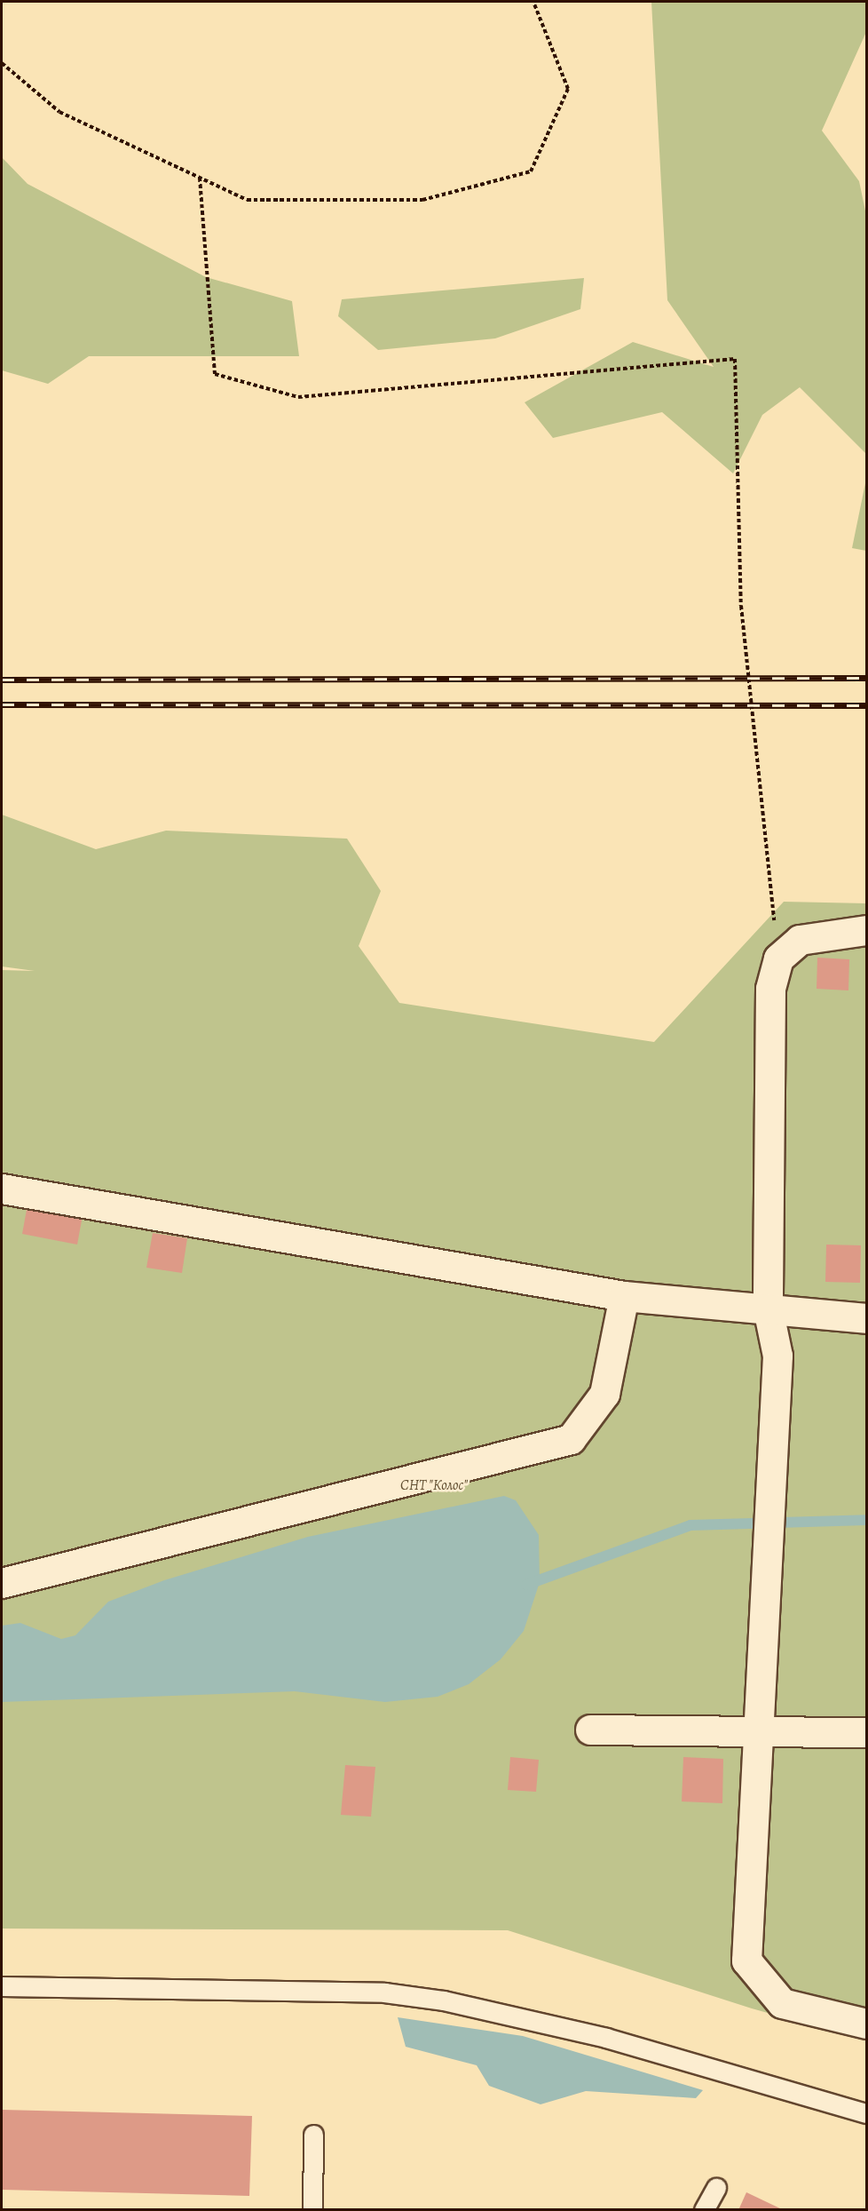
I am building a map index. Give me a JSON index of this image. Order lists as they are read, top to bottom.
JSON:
{
  "parks": ["СНТ \"Колос\""]
}
